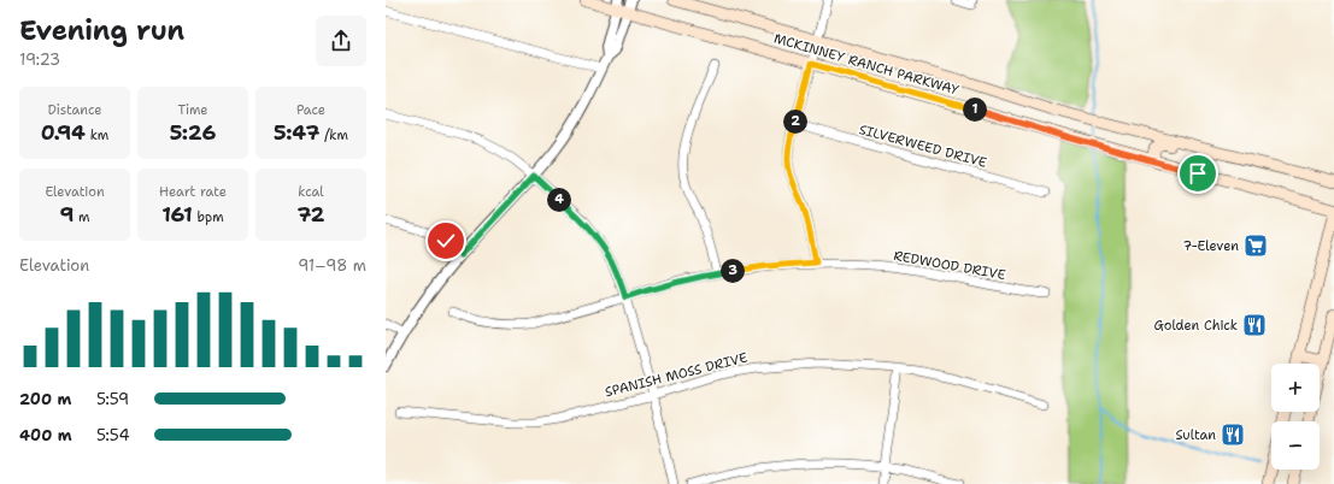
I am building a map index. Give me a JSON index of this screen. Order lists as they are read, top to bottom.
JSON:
{
  "streets": {
    "main road": ["MCKINNEY RANCH PARKWAY"],
    "street": ["SILVERWEED DRIVE", "REDWOOD DRIVE", "SPANISH MOSS DRIVE"]
  },
  "places": {
    "supermarket": ["7-Eleven"],
    "restaurant": ["Golden Chick", "Sultan"]
  },
  "page": {
    "heading": ["Evening run", "19:23"],
    "stats": [
      ["Distance", "0.94 km"],
      ["Time", "5:26"],
      ["Pace", "5:47 /km"],
      ["Elevation", "9 m"],
      ["Heart rate", "161 bpm"],
      ["kcal", "72"]
    ],
    "pins": [
      "1",
      "2",
      "4",
      "3"
    ],
    "chart": ["Elevation", "91–98 m"],
    "map_buttons": ["+", "−"],
    "list": [
      {
        "name": "200 m",
        "note": "5:59"
      },
      {
        "name": "400 m",
        "note": "5:54"
      }
    ]
  }
}
